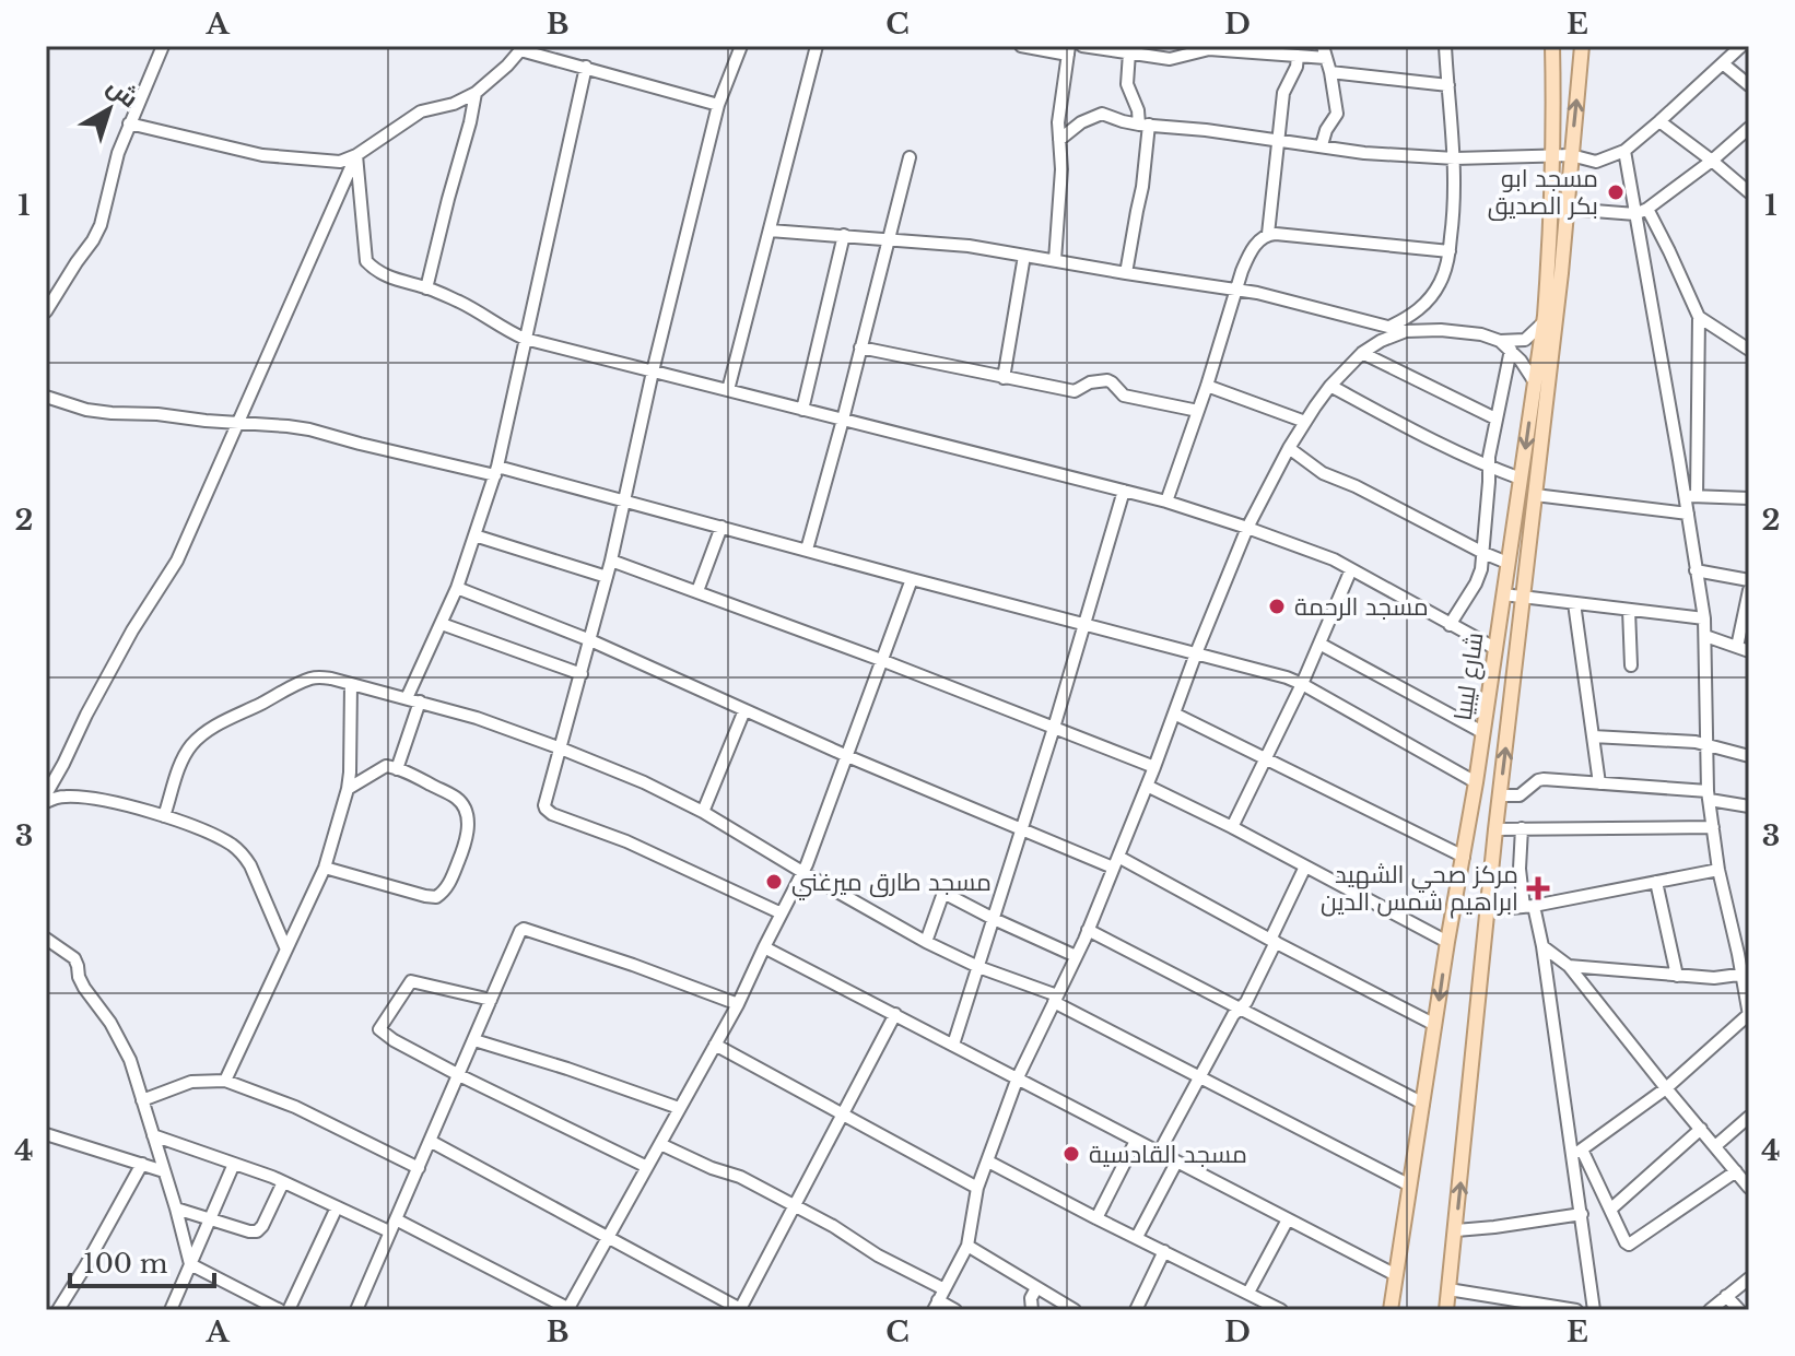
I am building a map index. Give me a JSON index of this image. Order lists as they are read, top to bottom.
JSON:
{
  "streets": {
    "main road": ["شارع ليبيا"]
  },
  "places": {
    "other": [
      "مسجد ابو بكر الصديق",
      "مسجد الرحمة",
      "مسجد طارق ميرغني",
      "مسجد القادسية"
    ],
    "health": ["مركز صحي الشهيد ابراهيم شمس الدين"]
  },
  "scale_bar": "100 m",
  "north": "top right",
  "grid": {
    "columns": [
      "A",
      "B",
      "C",
      "D",
      "E"
    ],
    "rows": [
      "1",
      "2",
      "3",
      "4"
    ]
  }
}
